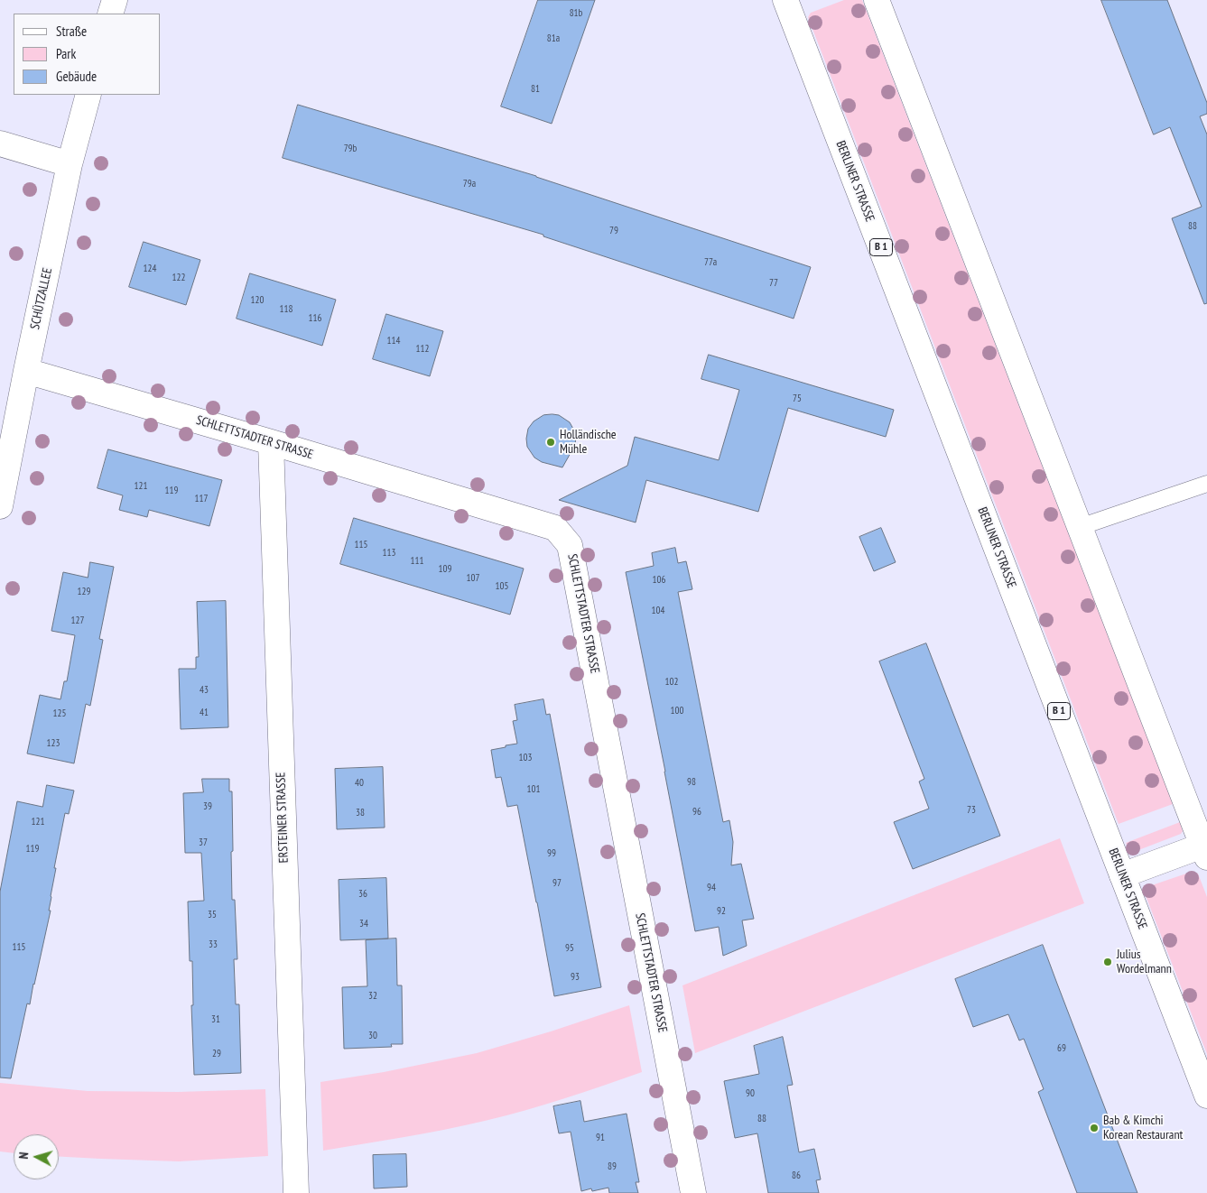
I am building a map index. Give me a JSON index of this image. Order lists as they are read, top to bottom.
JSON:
{
  "streets": {
    "street": [
      "BERLINER STRASSE",
      "B 1",
      "SCHÜTZALLEE",
      "SCHLETTSTADTER STRASSE",
      "ERSTEINER STRASSE"
    ]
  },
  "crossings": [
    ["SCHÜTZALLEE", "SCHLETTSTADTER STRASSE"],
    ["SCHLETTSTADTER STRASSE", "ERSTEINER STRASSE"]
  ],
  "places": ["Holländische Mühle", "Julius Wordelmann", "Bab & Kimchi Korean Restaurant"],
  "house_numbers": [
    "81b",
    "81a",
    "81",
    "79b",
    "79a",
    "88",
    "79",
    "77a",
    "124",
    "122",
    "77",
    "120",
    "118",
    "116",
    "114",
    "112",
    "75",
    "121",
    "119",
    "117",
    "115",
    "113",
    "111",
    "109",
    "107",
    "106",
    "105",
    "129",
    "104",
    "127",
    "102",
    "43",
    "100",
    "41",
    "125",
    "123",
    "103",
    "98",
    "40",
    "101",
    "39",
    "73",
    "96",
    "38",
    "121",
    "37",
    "119",
    "99",
    "97",
    "94",
    "36",
    "92",
    "35",
    "34",
    "33",
    "115",
    "95",
    "93",
    "32",
    "31",
    "30",
    "69",
    "29",
    "90",
    "88",
    "91",
    "89",
    "86"
  ],
  "legend": ["Straße", "Park", "Gebäude"],
  "north": "left"
}
